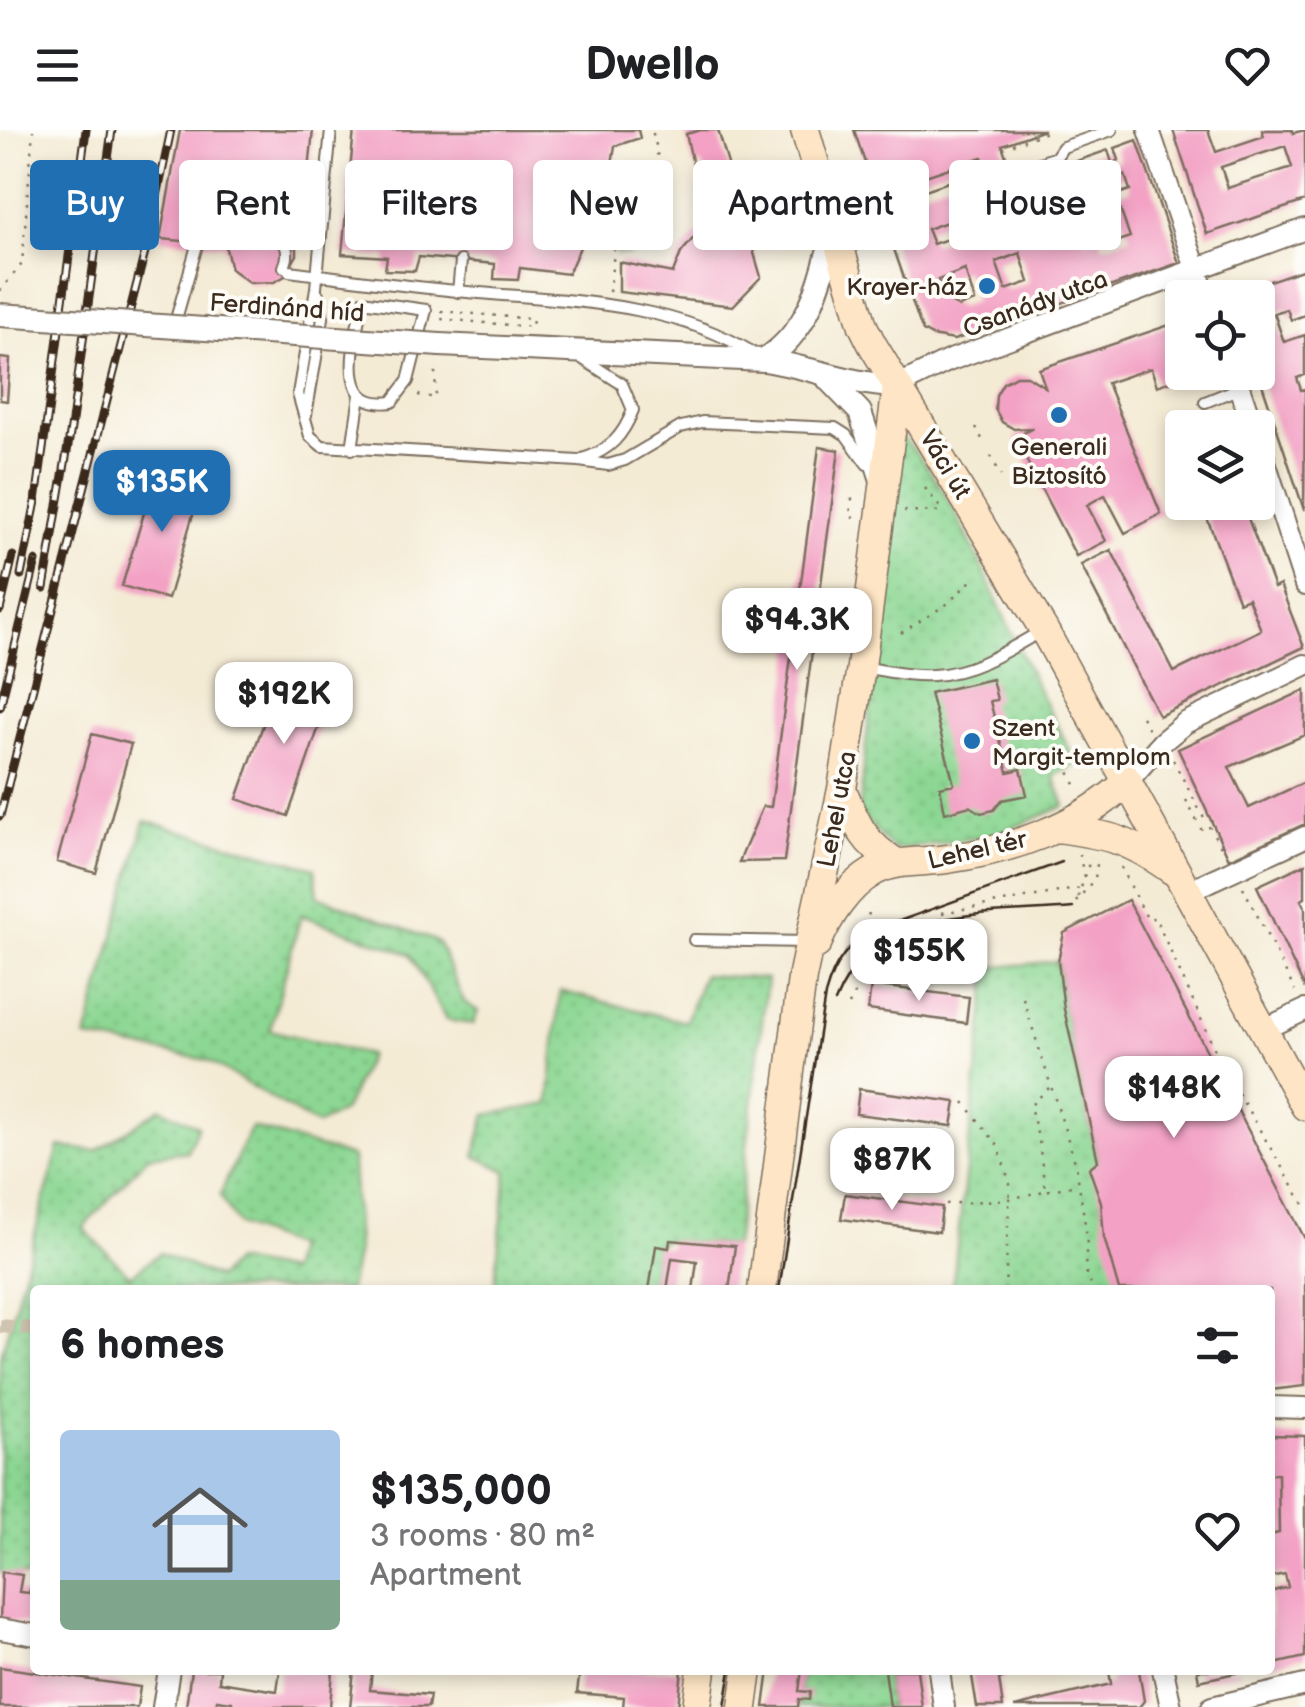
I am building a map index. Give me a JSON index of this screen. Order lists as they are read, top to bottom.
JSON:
{
  "streets": {
    "main road": ["Váci út", "Lehel utca", "Lehel tér"],
    "street": ["Csanády utca", "Ferdinánd híd"]
  },
  "crossings": [
    ["Csanády utca", "Ferdinánd híd"],
    ["Csanády utca", "Váci út"],
    ["Csanády utca", "Lehel utca"],
    ["Ferdinánd híd", "Váci út"],
    ["Ferdinánd híd", "Lehel utca"],
    ["Váci út", "Lehel utca"],
    ["Váci út", "Lehel tér"],
    ["Lehel utca", "Lehel tér"]
  ],
  "places": ["Krayer-ház", "Generali Biztosító", "Szent Margit-templom"],
  "page": {
    "header": "Dwello",
    "chip": [
      "Buy",
      "Rent",
      "Filters",
      "New",
      "Apartment",
      "House"
    ],
    "price": [
      "$135K",
      "$94.3K",
      "$192K",
      "$155K",
      "$148K",
      "$87K"
    ],
    "heading": "6 homes",
    "list": [
      {
        "name": "$135,000",
        "note": "3 rooms · 80 m² · Apartment"
      }
    ]
  }
}
